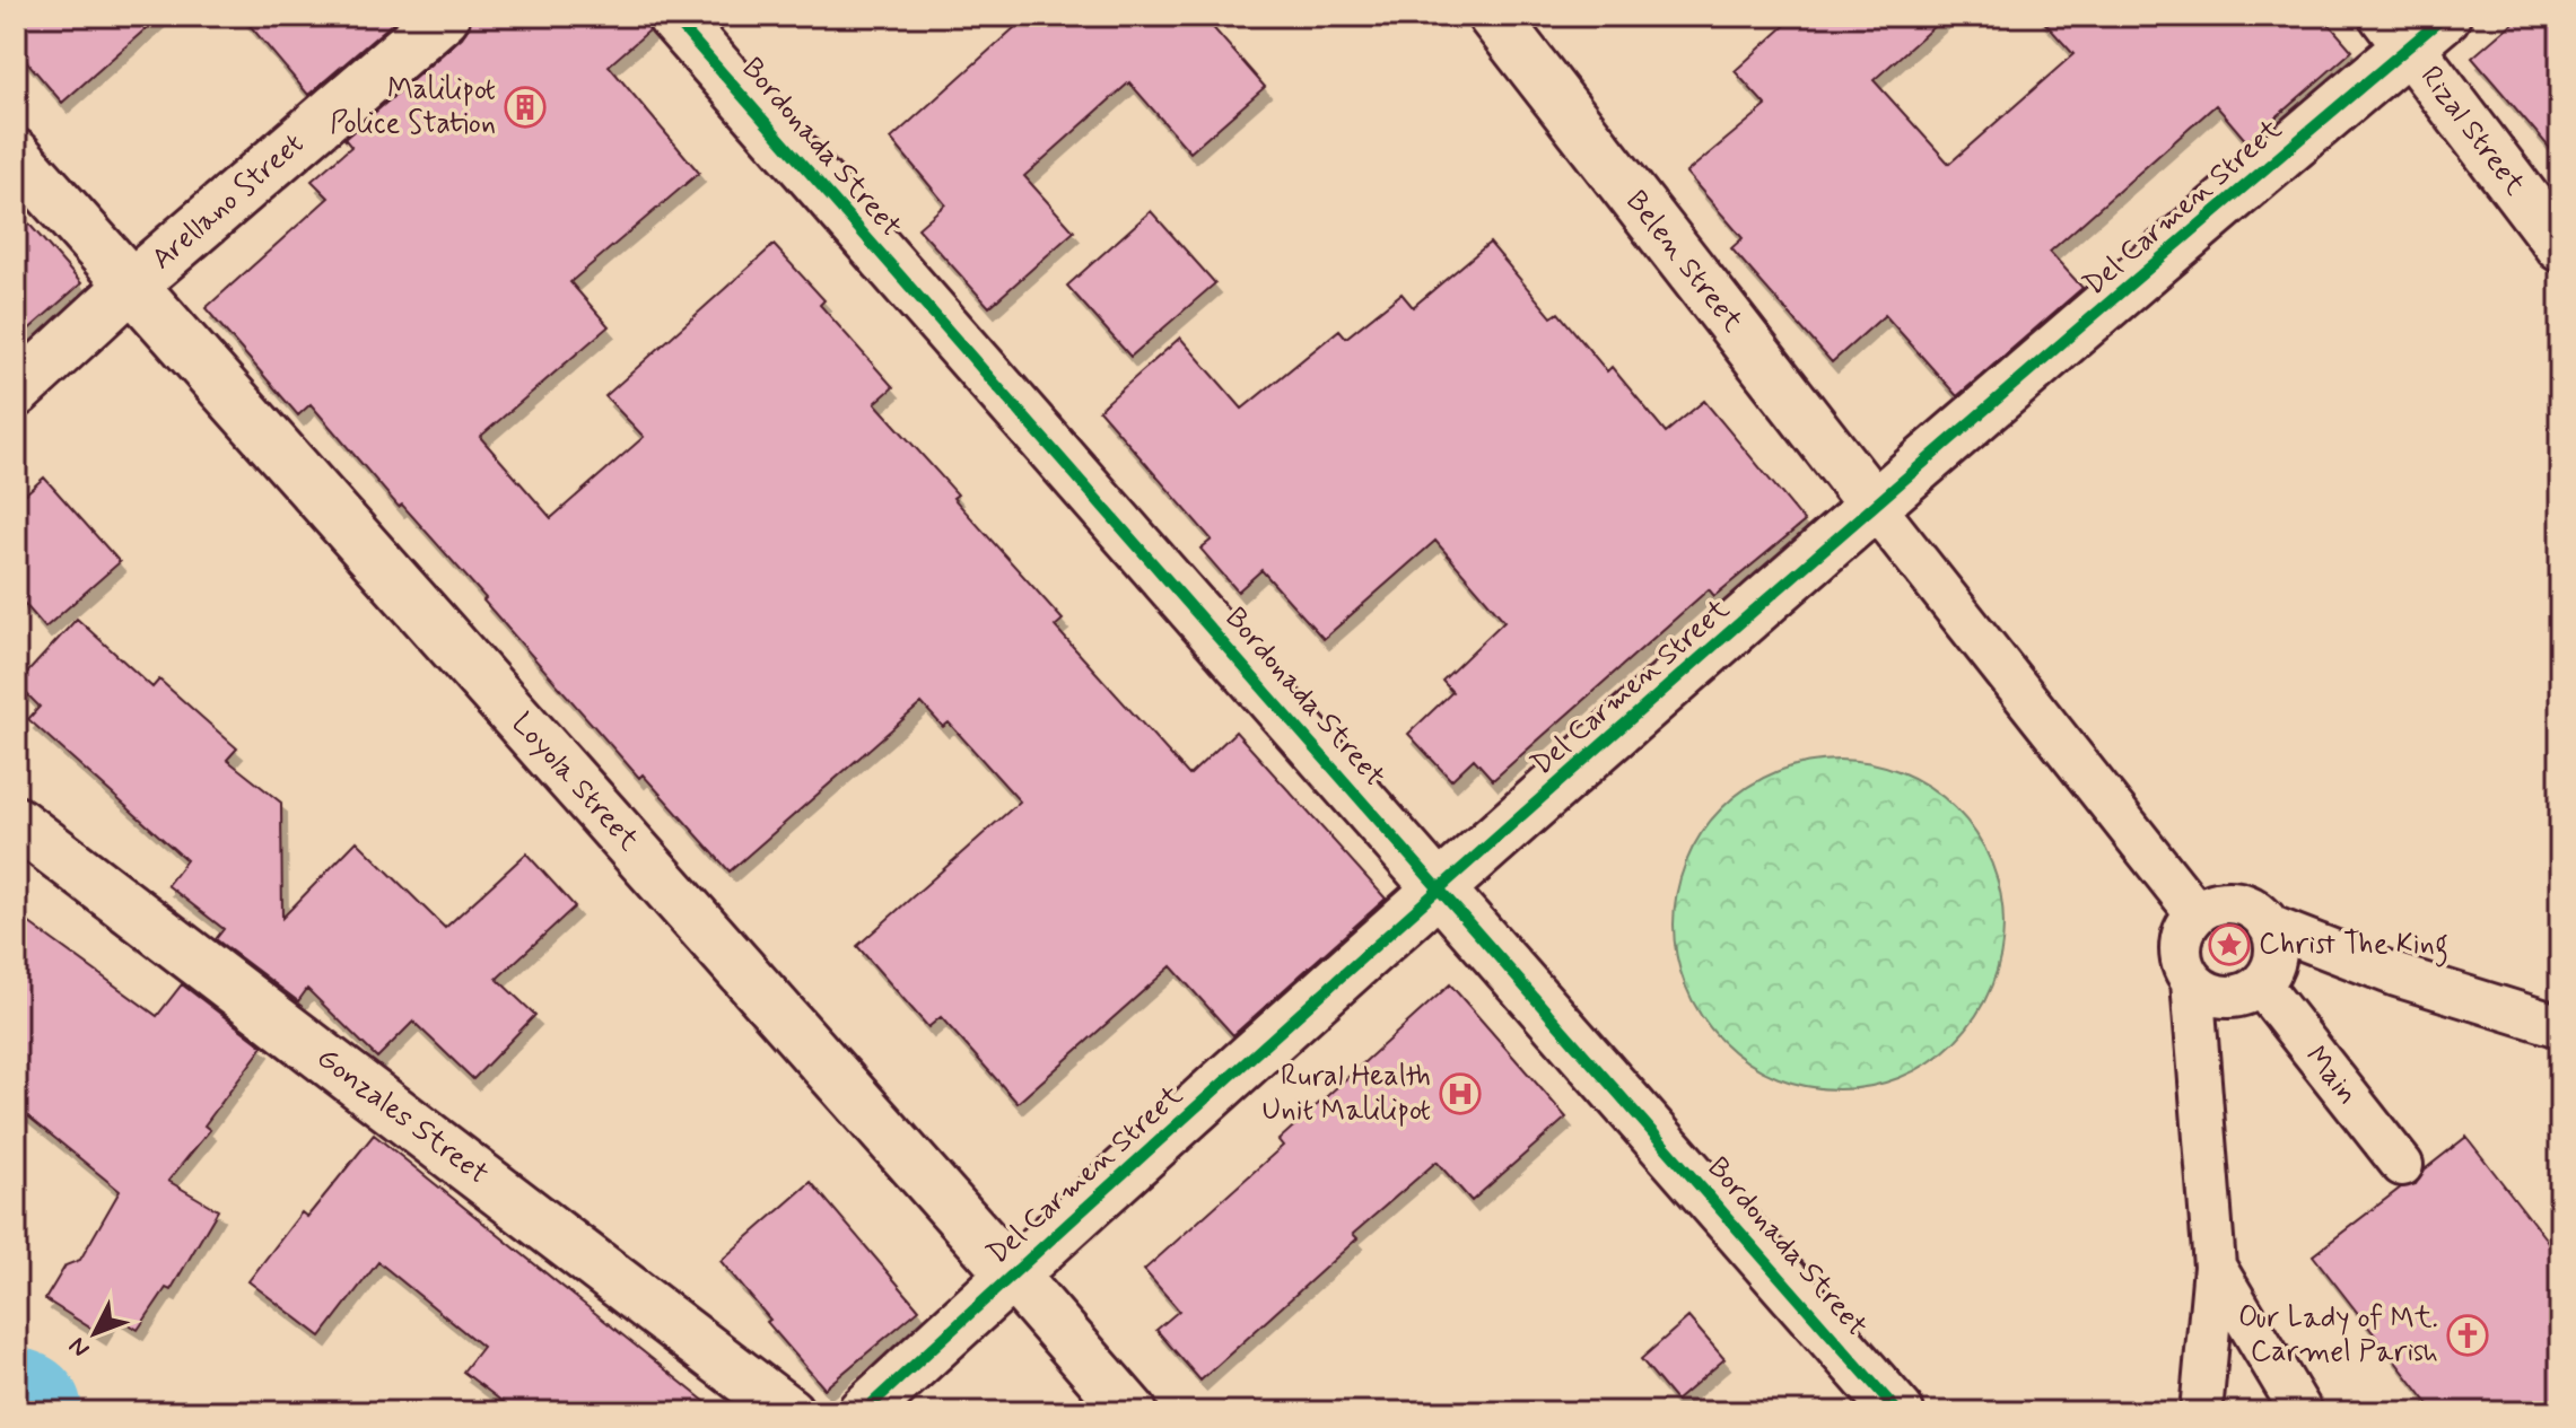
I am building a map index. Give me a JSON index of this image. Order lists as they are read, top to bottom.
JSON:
{
  "streets": {
    "street": [
      "Rizal Street",
      "Bordonada Street",
      "Arellano Street",
      "Del Carmen Street",
      "Belen Street",
      "Loyola Street",
      "Gonzales Street"
    ],
    "lane": ["Main"]
  },
  "crossings": [
    ["Rizal Street", "Del Carmen Street"],
    ["Bordonada Street", "Del Carmen Street"],
    ["Arellano Street", "Loyola Street"],
    ["Del Carmen Street", "Belen Street"],
    ["Del Carmen Street", "Loyola Street"]
  ],
  "places": {
    "building": ["Malilipot Police Station"],
    "place": ["Christ The King"],
    "hospital": ["Rural Health Unit Malilipot"],
    "church": ["Our Lady of Mt. Carmel Parish"]
  },
  "north": "bottom left"
}
